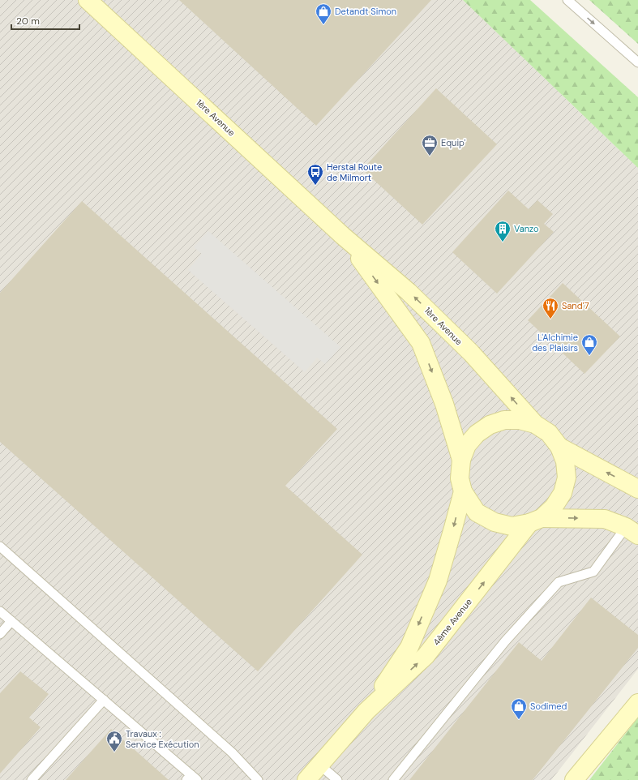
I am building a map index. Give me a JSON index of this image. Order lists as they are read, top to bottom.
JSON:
{
  "streets": {
    "street": ["1ère Avenue", "4ème Avenue"]
  },
  "crossings": [
    ["1ère Avenue", "4ème Avenue"]
  ],
  "places": {
    "shop": ["Detandt Simon", "L'Alchimie des Plaisirs", "Sodimed"],
    "office": ["Equip'"],
    "bus stop": ["Herstal Route de Milmort"],
    "building": ["Vanzo"],
    "restaurant": ["Sand'7"],
    "public building": ["Travaux : Service Exécution"]
  },
  "scale_bar": "20 m"
}
